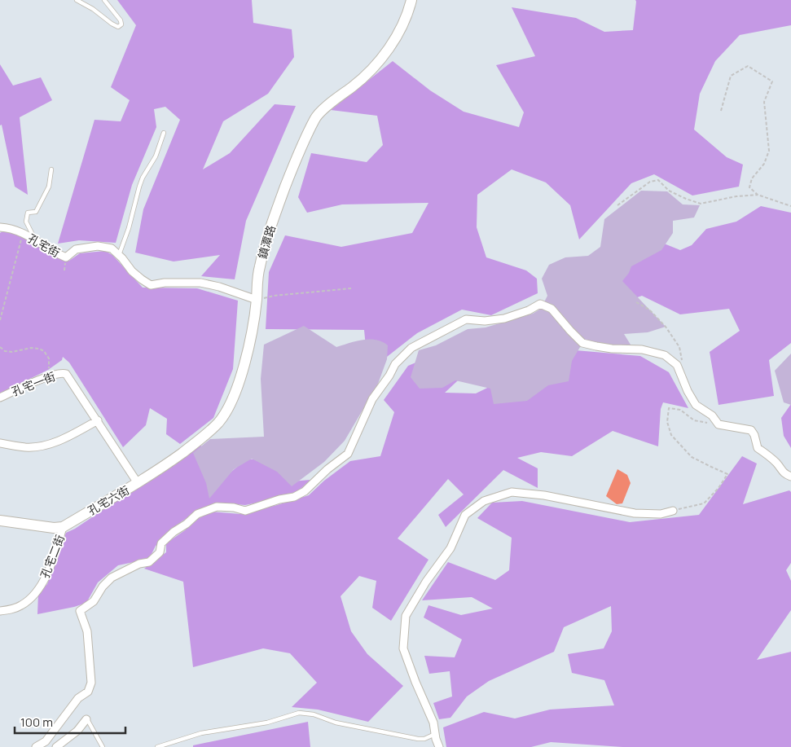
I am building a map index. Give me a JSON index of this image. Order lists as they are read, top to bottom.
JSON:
{
  "streets": {
    "street": [
      "鎮潭路",
      "孔宅街",
      "孔宅一街",
      "孔宅六街",
      "孔宅二街"
    ]
  },
  "crossings": [
    ["鎮潭路", "孔宅六街"],
    ["孔宅一街", "孔宅六街"],
    ["孔宅六街", "孔宅二街"]
  ],
  "scale_bar": "100 m"
}
